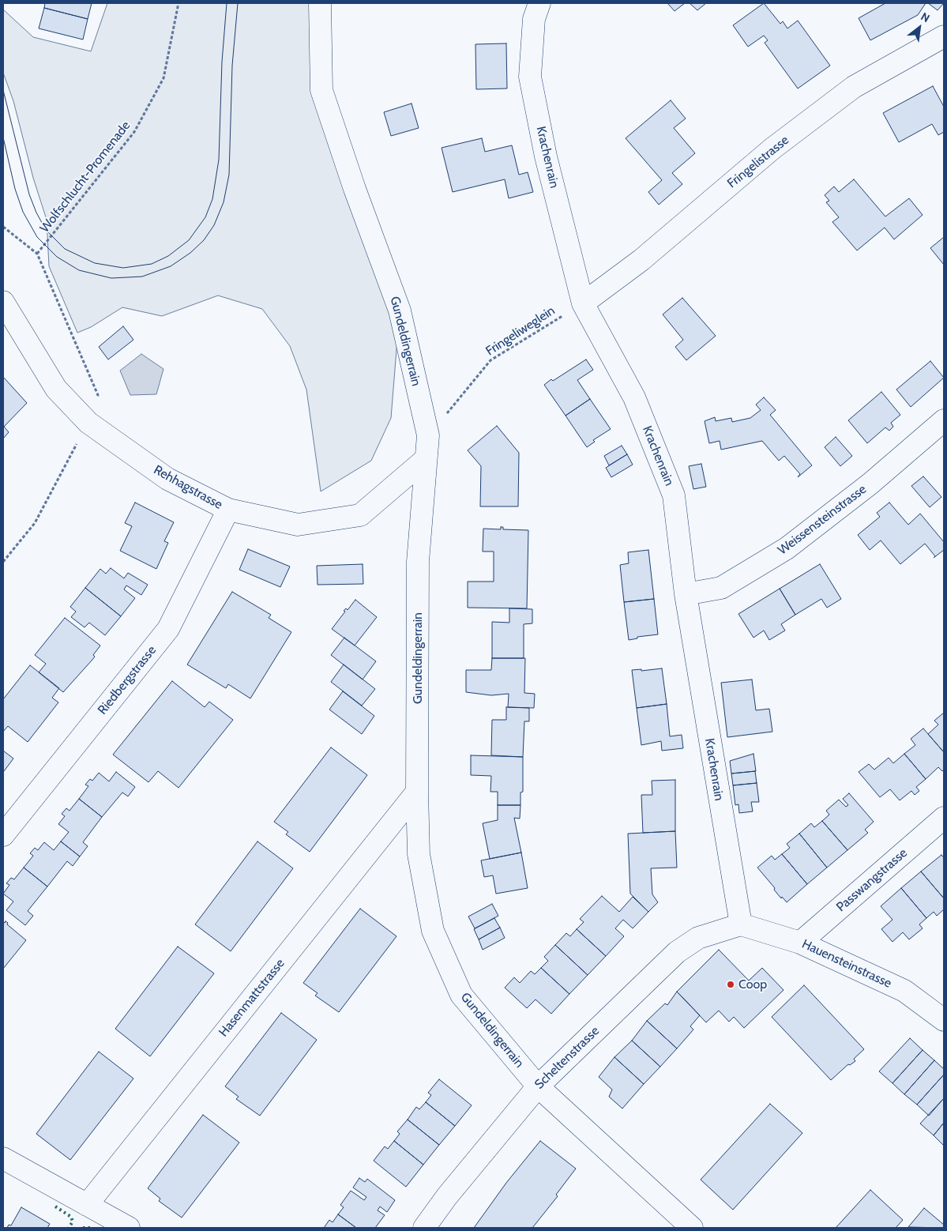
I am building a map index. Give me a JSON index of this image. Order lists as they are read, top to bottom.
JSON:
{
  "streets": {
    "street": [
      "Krachenrain",
      "Fringelistrasse",
      "Gundeldingerrain",
      "Rehhagstrasse",
      "Weissensteinstrasse",
      "Riedbergstrasse",
      "Passwangstrasse",
      "Hauensteinstrasse",
      "Hasenmattstrasse",
      "Scheltenstrasse"
    ],
    "path": ["Wolfschlucht-Promenade", "Fringeliweglein"]
  },
  "crossings": [
    ["Krachenrain", "Fringelistrasse"],
    ["Krachenrain", "Fringeliweglein"],
    ["Krachenrain", "Weissensteinstrasse"],
    ["Krachenrain", "Hauensteinstrasse"],
    ["Krachenrain", "Scheltenstrasse"],
    ["Fringelistrasse", "Fringeliweglein"],
    ["Fringeliweglein", "Gundeldingerrain"],
    ["Gundeldingerrain", "Rehhagstrasse"],
    ["Gundeldingerrain", "Hasenmattstrasse"],
    ["Gundeldingerrain", "Scheltenstrasse"],
    ["Rehhagstrasse", "Riedbergstrasse"],
    ["Passwangstrasse", "Hauensteinstrasse"],
    ["Hauensteinstrasse", "Scheltenstrasse"]
  ],
  "places": ["Coop"],
  "north": "top right"
}
